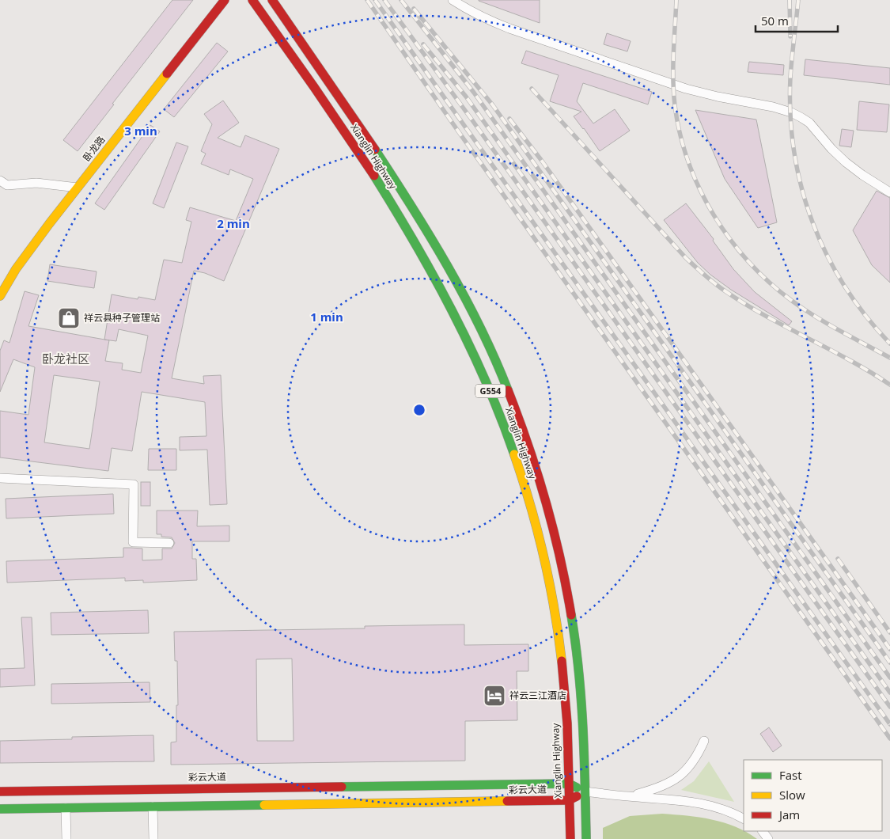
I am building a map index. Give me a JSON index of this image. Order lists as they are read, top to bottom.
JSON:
{
  "streets": {
    "main road": [
      "卧龙路",
      "Xianglin Highway",
      "G554",
      "彩云大道"
    ]
  },
  "crossings": [
    ["Xianglin Highway", "彩云大道"]
  ],
  "districts": ["卧龙社区"],
  "places": {
    "shop": ["祥云县种子管理站"],
    "hotel": ["祥云三江酒店"]
  },
  "legend": ["Fast", "Slow", "Jam"],
  "scale_bar": "50 m",
  "rings": ["3 min", "2 min", "1 min"]
}
